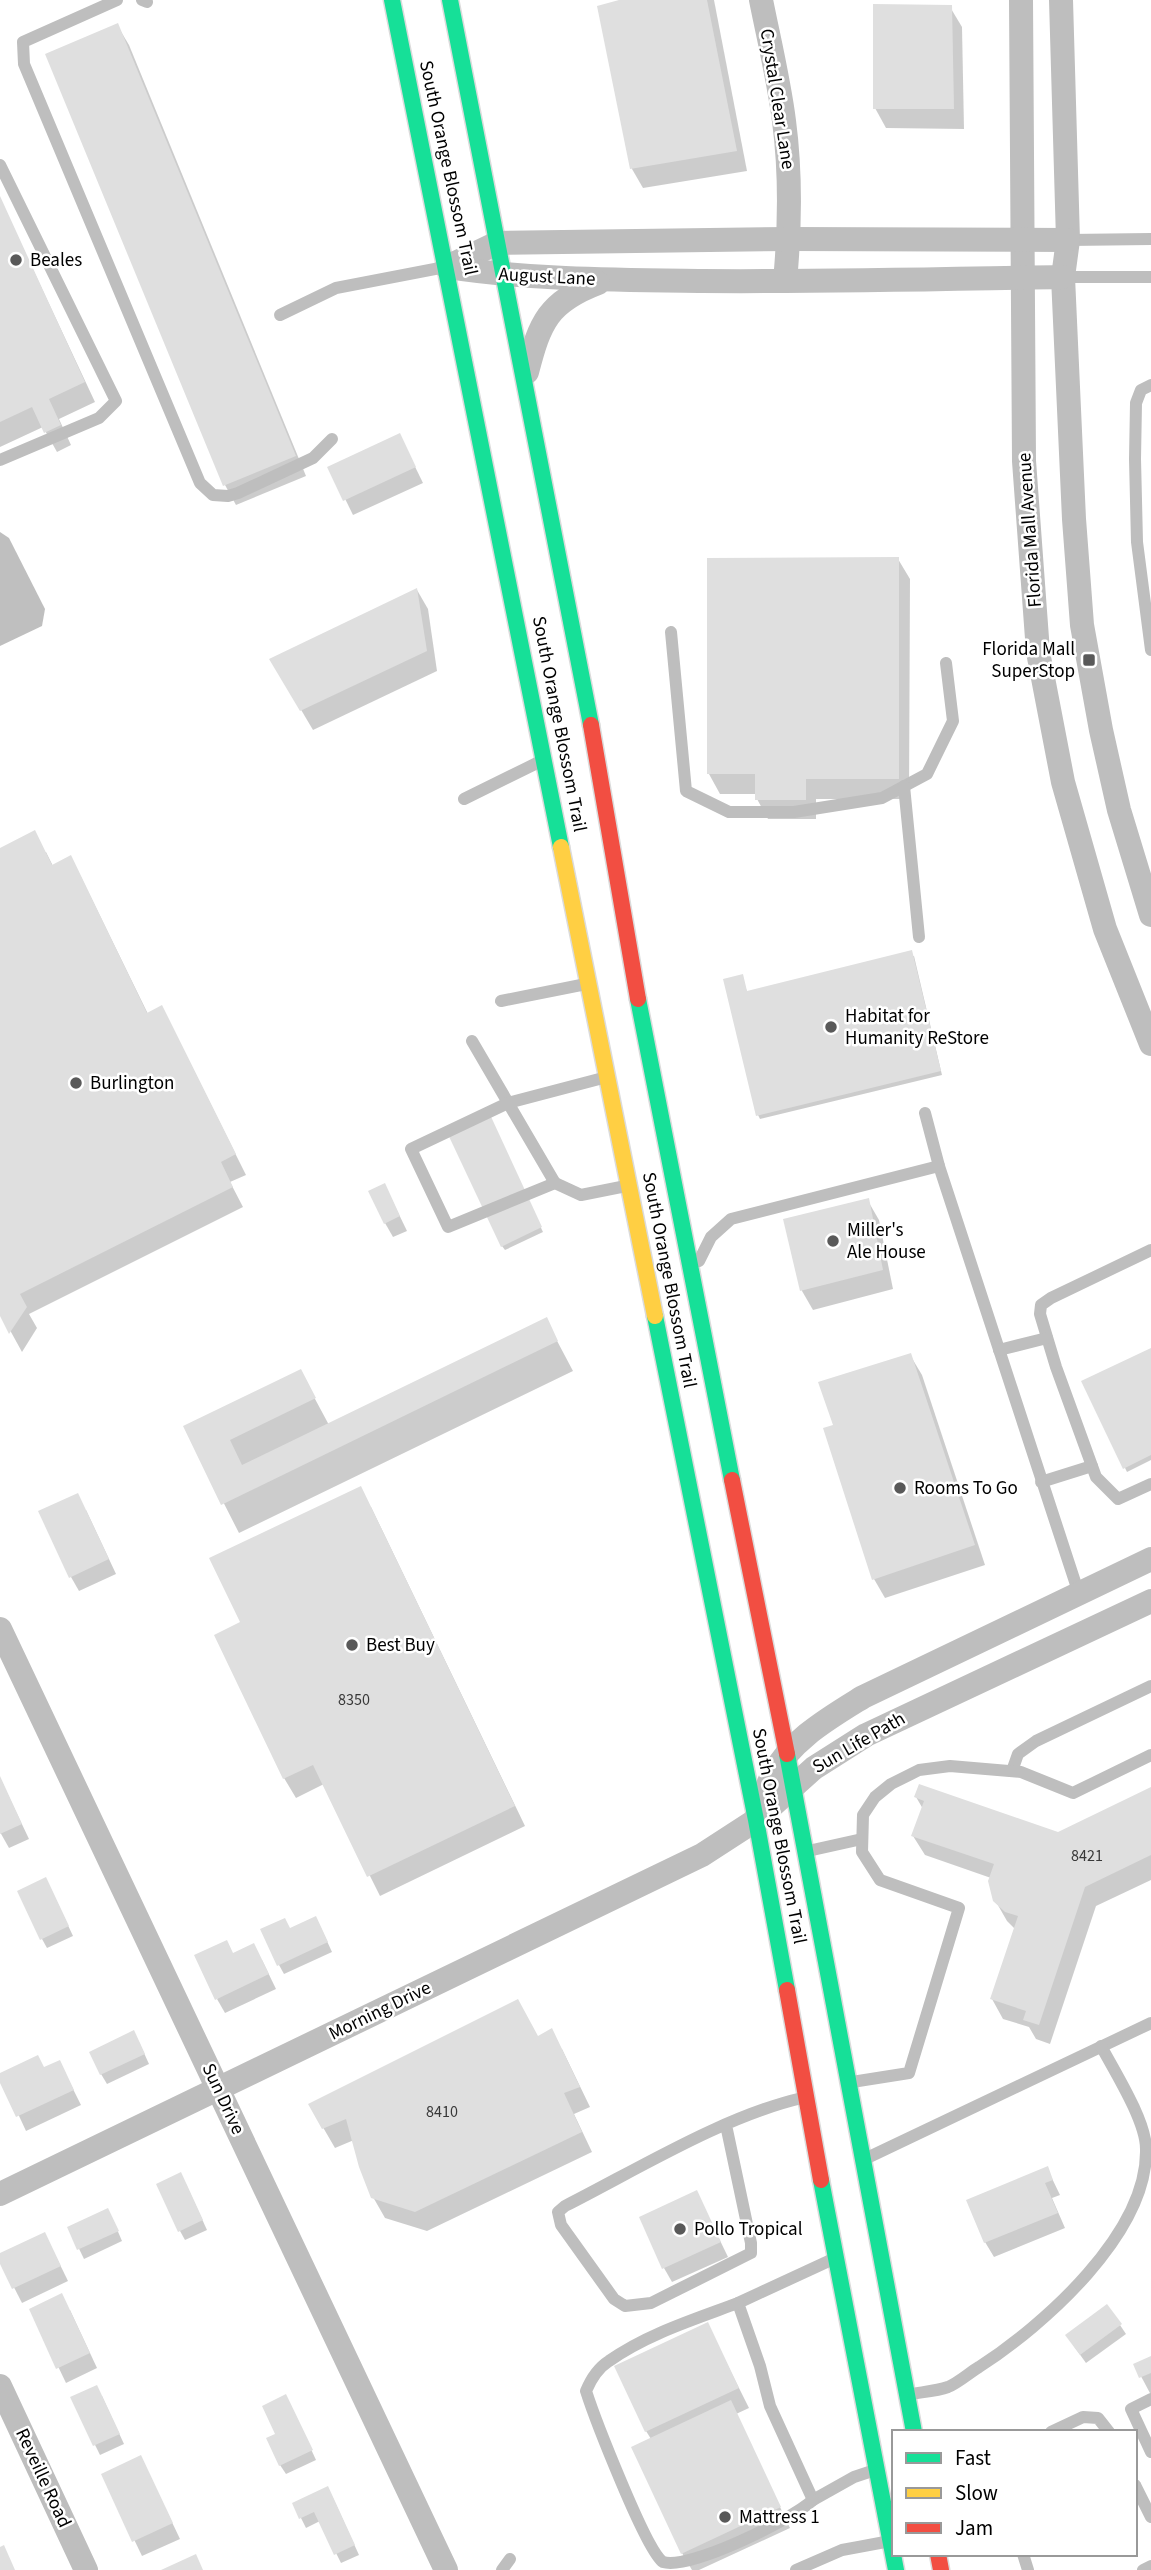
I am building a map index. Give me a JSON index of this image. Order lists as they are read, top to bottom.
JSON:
{
  "streets": {
    "main road": ["South Orange Blossom Trail"],
    "street": [
      "Crystal Clear Lane",
      "August Lane",
      "Florida Mall Avenue",
      "Sun Life Path",
      "Morning Drive",
      "Sun Drive",
      "Reveille Road"
    ]
  },
  "crossings": [
    ["Crystal Clear Lane", "August Lane"],
    ["South Orange Blossom Trail", "August Lane"],
    ["South Orange Blossom Trail", "Sun Life Path"],
    ["South Orange Blossom Trail", "Morning Drive"],
    ["August Lane", "Florida Mall Avenue"],
    ["Sun Life Path", "Morning Drive"],
    ["Morning Drive", "Sun Drive"]
  ],
  "places": {
    "other": [
      "Beales",
      "Habitat for Humanity ReStore",
      "Burlington",
      "Miller's Ale House",
      "Rooms To Go",
      "Best Buy",
      "Pollo Tropical",
      "Mattress 1"
    ],
    "transit": ["Florida Mall SuperStop"]
  },
  "house_numbers": ["8350", "8421", "8410"],
  "legend": ["Fast", "Slow", "Jam"]
}
